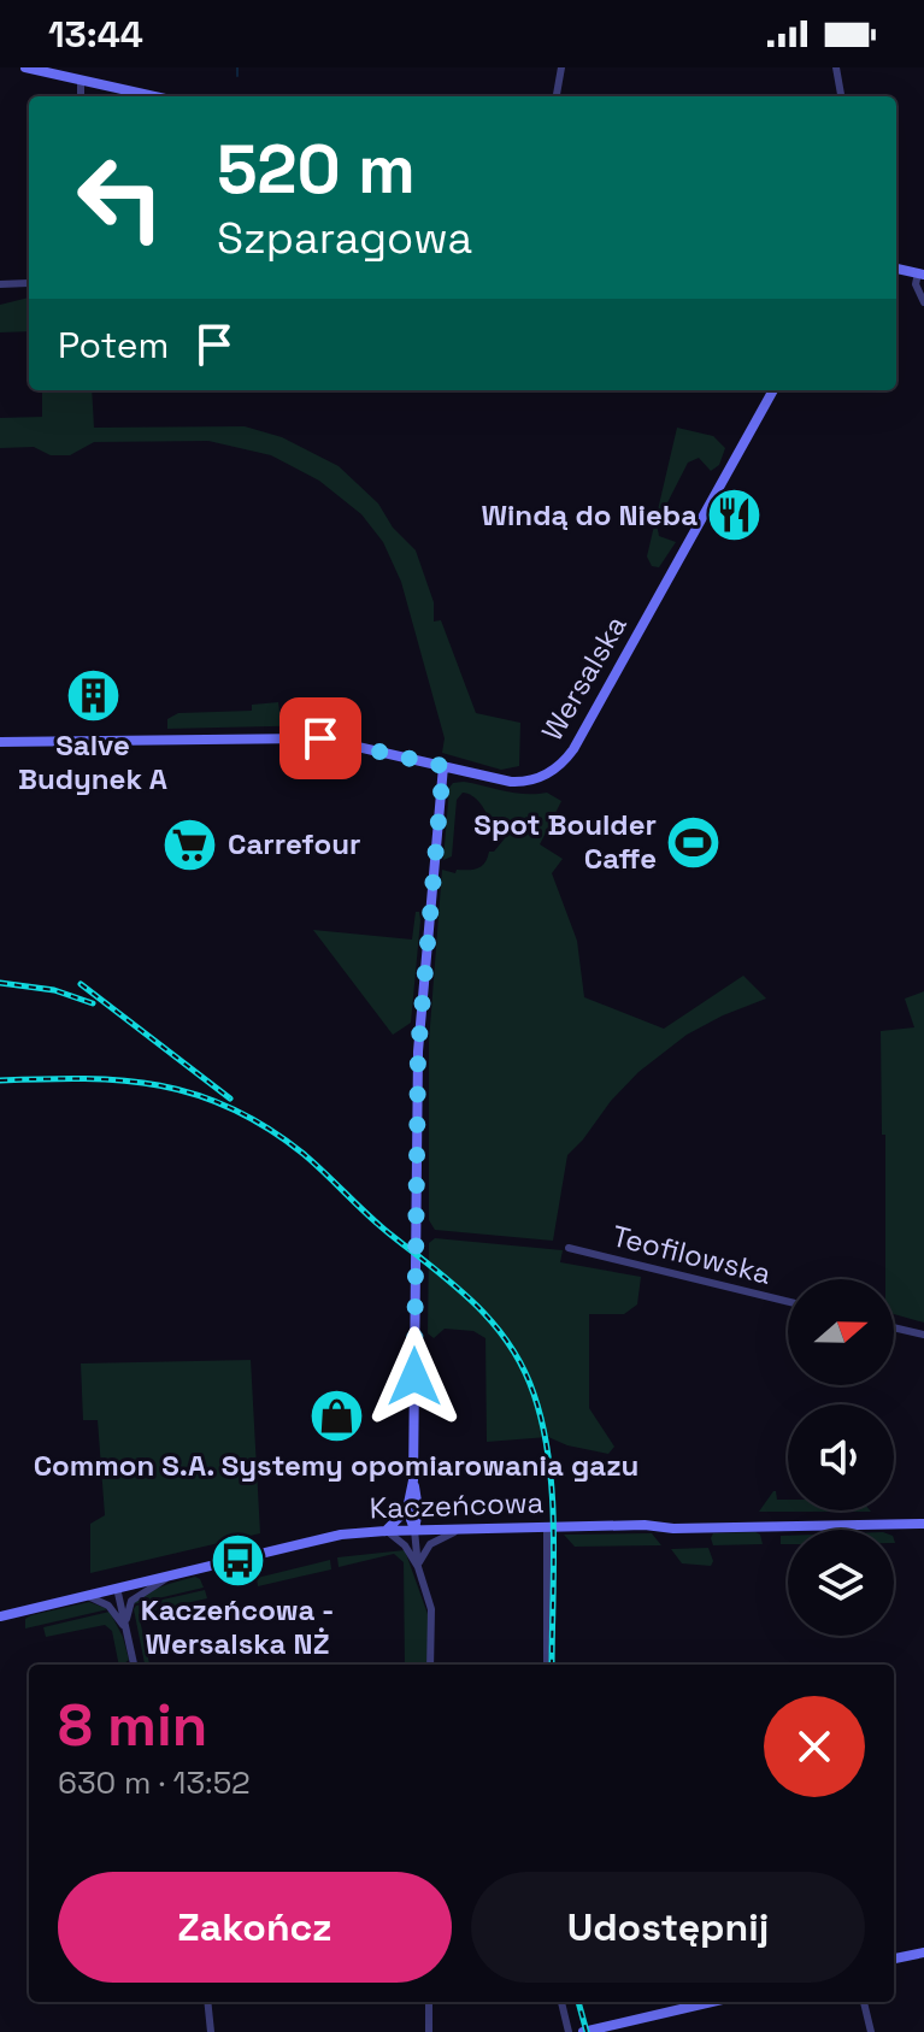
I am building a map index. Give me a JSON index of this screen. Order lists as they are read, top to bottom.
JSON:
{
  "streets": {
    "street": ["Wersalska", "Teofilowska", "Kaczeńcowa"]
  },
  "places": {
    "restaurant": ["Windą do Nieba"],
    "building": ["Salve Budynek A"],
    "sports": ["Spot Boulder Caffe"],
    "supermarket": ["Carrefour"],
    "shop": ["Common S.A. Systemy opomiarowania gazu"],
    "bus stop": ["Kaczeńcowa - Wersalska NŻ"]
  },
  "north": "right",
  "page": {
    "status": "13:44",
    "turn": ["520 m", "Szparagowa"],
    "then": "Potem",
    "heading": ["8 min", "630 m · 13:52"],
    "buttons": ["Zakończ", "Udostępnij"]
  }
}
